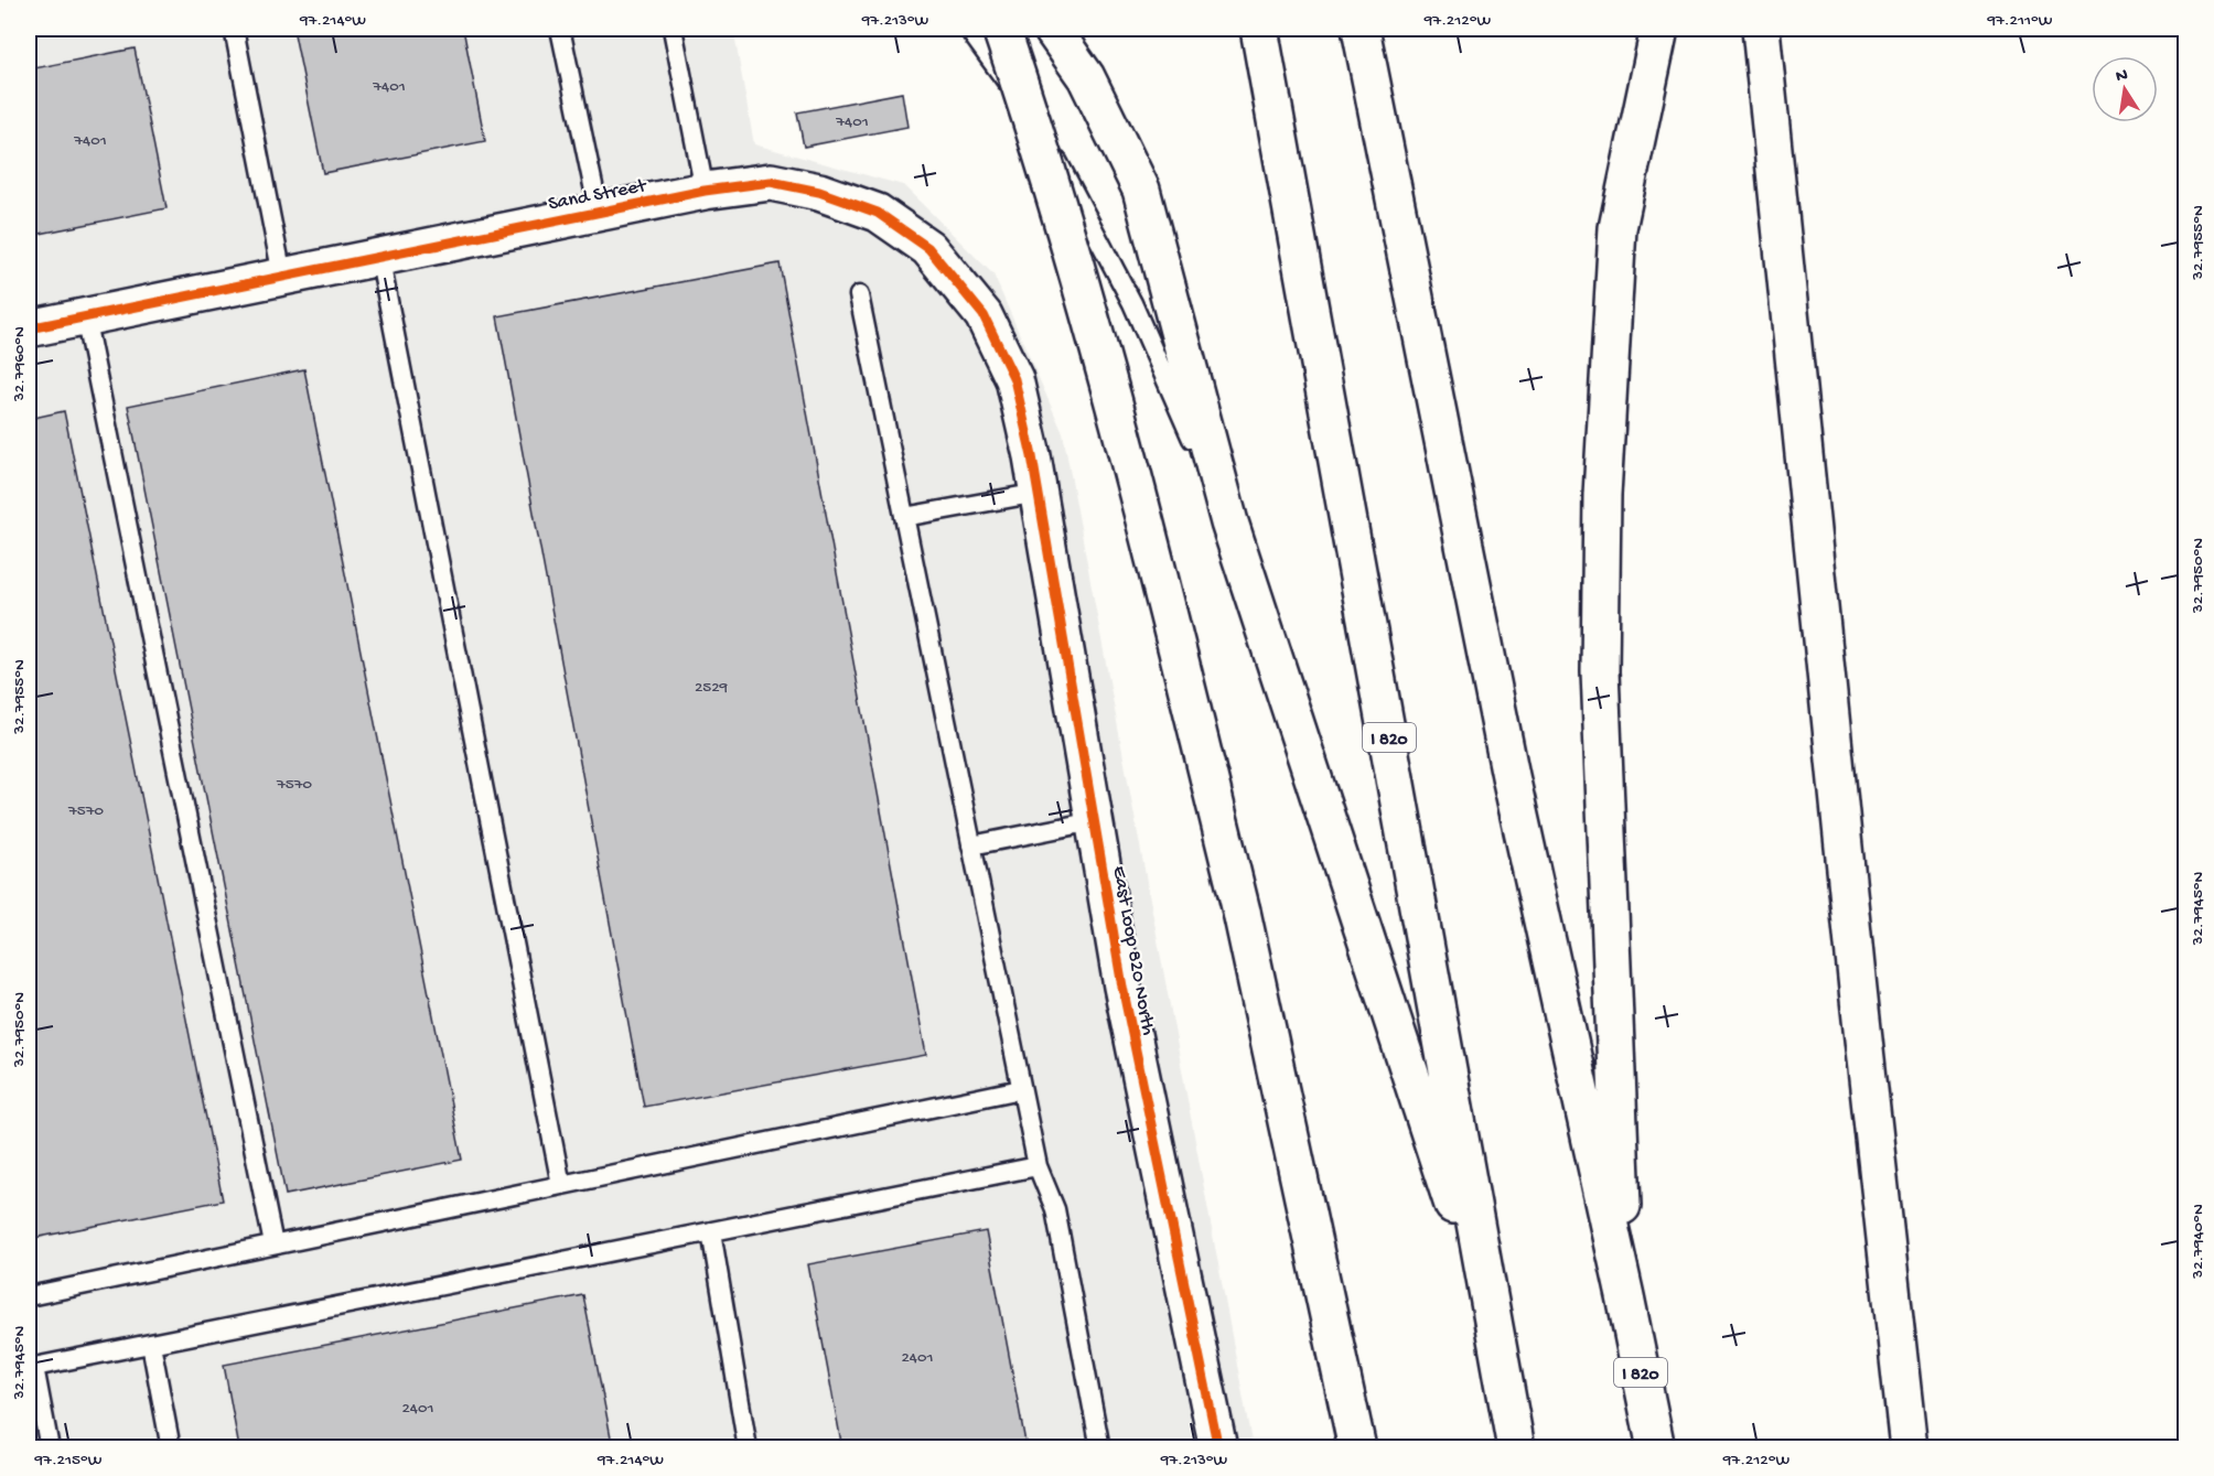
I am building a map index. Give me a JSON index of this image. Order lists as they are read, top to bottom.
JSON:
{
  "streets": {
    "main road": ["Sand Street", "I 820", "East Loop 820 North"]
  },
  "crossings": [
    ["Sand Street", "East Loop 820 North"]
  ],
  "house_numbers": [
    "7401",
    "7401",
    "7401",
    "2529",
    "7570",
    "7570",
    "2401",
    "2401"
  ],
  "north": "top",
  "coordinates": [
    "97.214°W",
    "97.213°W",
    "97.212°W",
    "97.211°W",
    "32.7955°N",
    "32.7960°N",
    "32.7950°N",
    "32.7945°N",
    "32.7940°N",
    "97.215°W"
  ]
}
